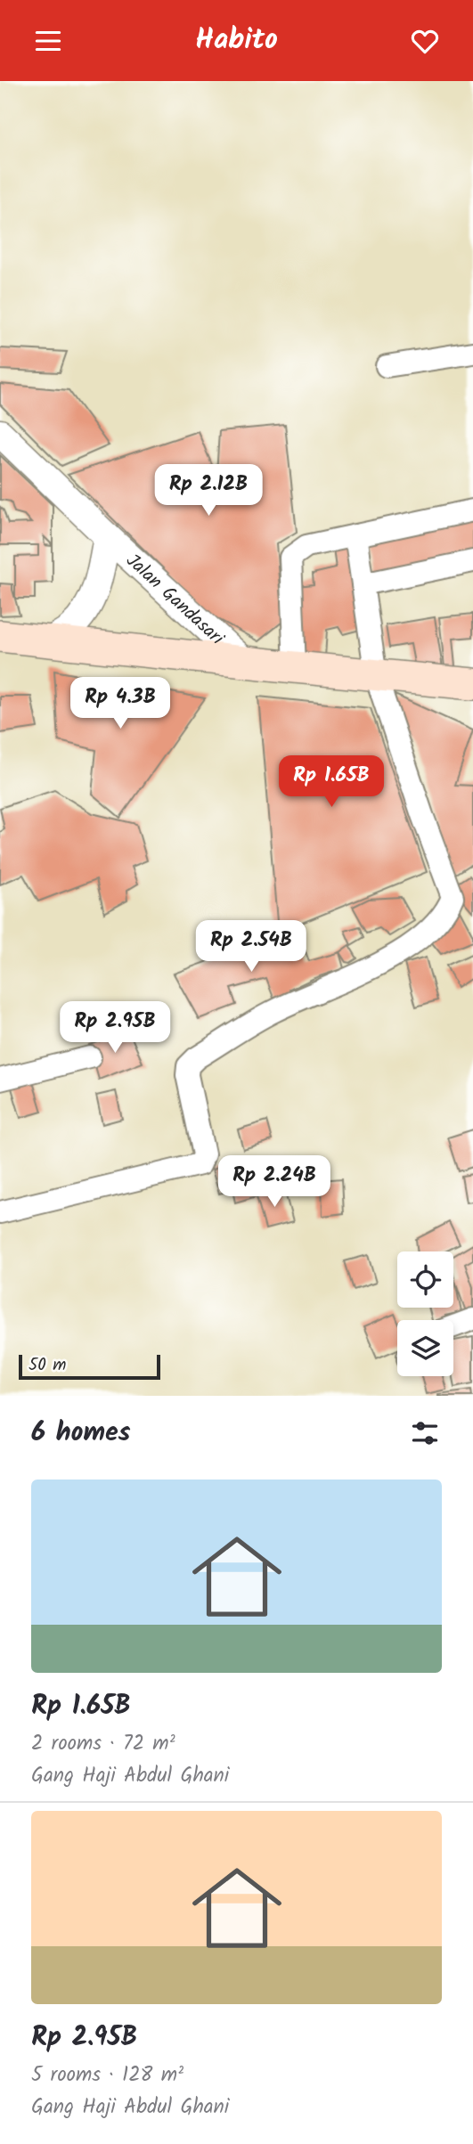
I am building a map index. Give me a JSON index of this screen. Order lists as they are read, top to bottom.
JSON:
{
  "streets": {
    "street": ["Jalan Gandasari"]
  },
  "scale_bar": "50 m",
  "page": {
    "header": "Habito",
    "price": [
      "Rp 2.12B",
      "Rp 4.3B",
      "Rp 1.65B",
      "Rp 2.54B",
      "Rp 2.95B",
      "Rp 2.24B"
    ],
    "scale": "50 m",
    "heading": "6 homes",
    "list": [
      {
        "name": "Rp 1.65B",
        "note": "2 rooms · 72 m² · Gang Haji Abdul Ghani"
      },
      {
        "name": "Rp 2.95B",
        "note": "5 rooms · 128 m² · Gang Haji Abdul Ghani"
      }
    ]
  }
}
